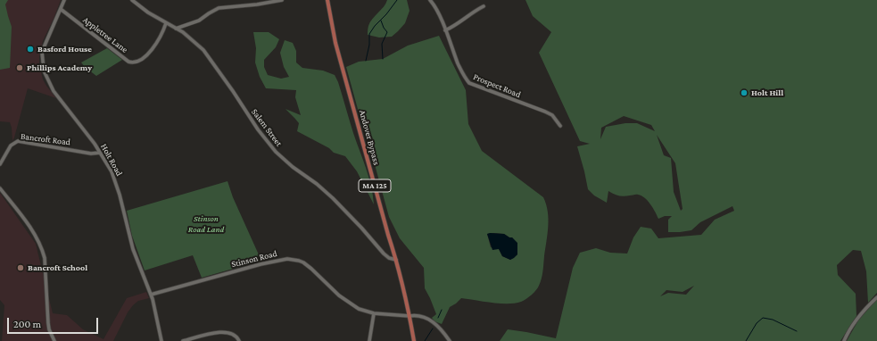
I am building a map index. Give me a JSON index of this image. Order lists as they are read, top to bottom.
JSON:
{
  "streets": {
    "main road": ["Andover Bypass", "MA 125"],
    "street": [
      "Appletree Lane",
      "Prospect Road",
      "Salem Street",
      "Bancroft Road",
      "Holt Road",
      "Stinson Road"
    ]
  },
  "crossings": [
    ["Appletree Lane", "Salem Street"],
    ["Appletree Lane", "Holt Road"],
    ["Salem Street", "Andover Bypass"],
    ["Andover Bypass", "Stinson Road"],
    ["Bancroft Road", "Holt Road"],
    ["Holt Road", "Stinson Road"]
  ],
  "parks": ["Stinson Road Land"],
  "places": [
    "Basford House",
    "Phillips Academy",
    "Holt Hill",
    "Bancroft School"
  ],
  "scale_bar": "200 m"
}
